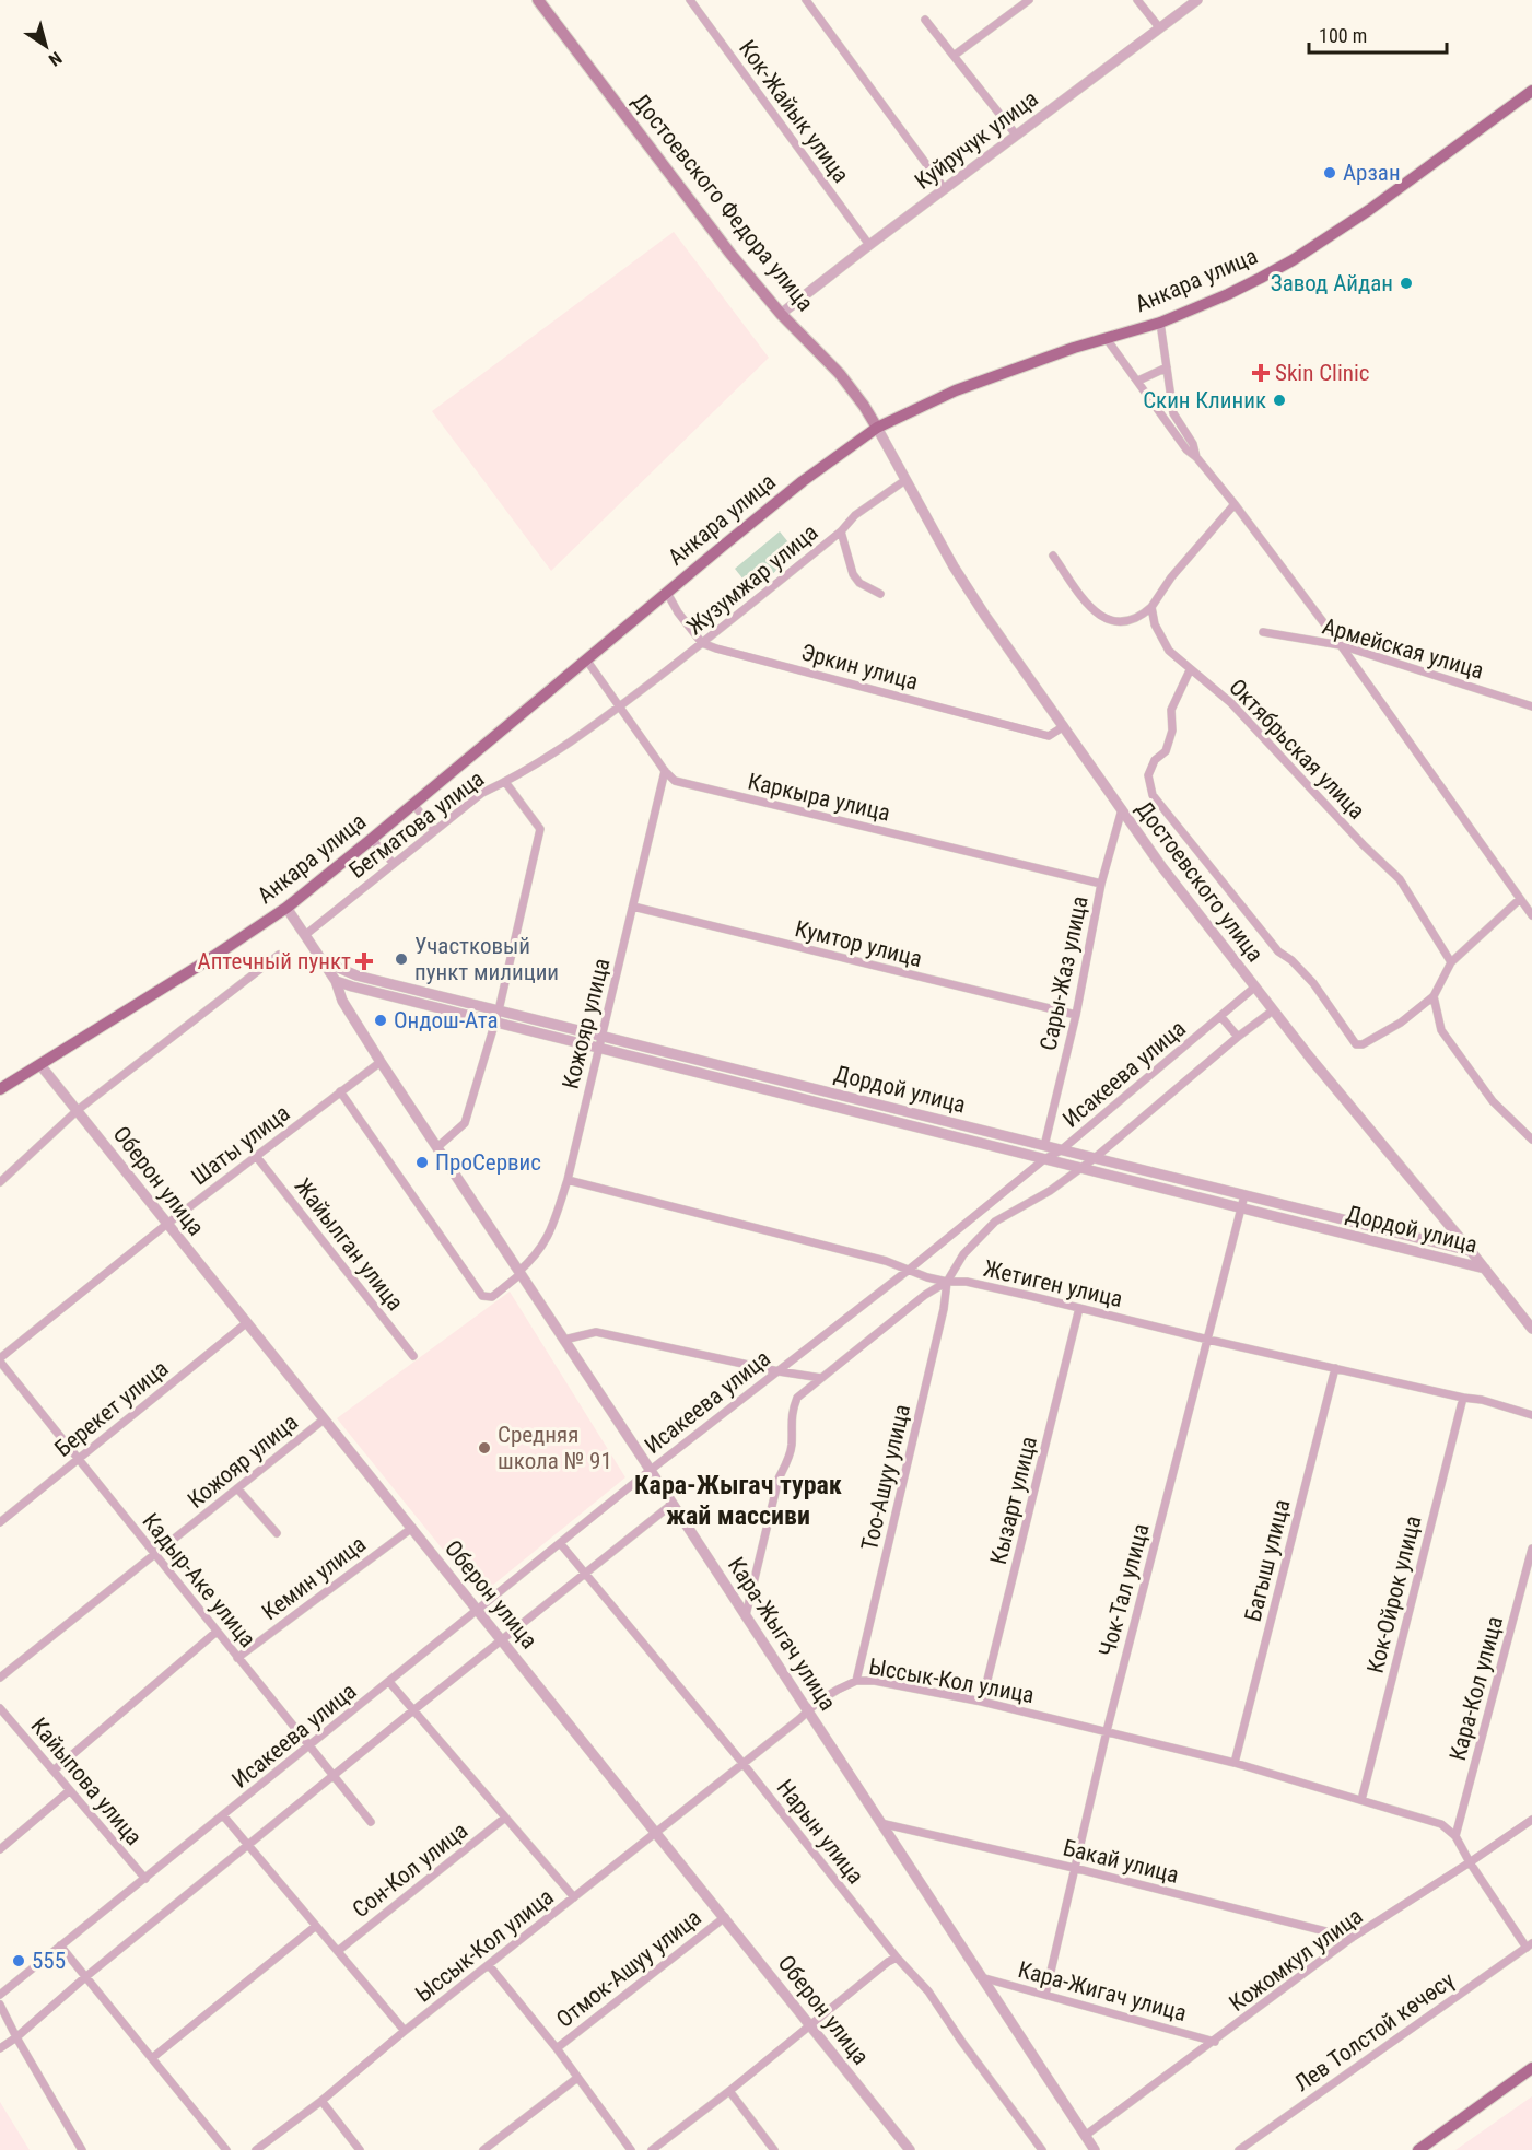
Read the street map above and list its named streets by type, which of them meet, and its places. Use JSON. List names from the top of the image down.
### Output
{
  "streets": {
    "main road": ["Достоевского Федора улица", "Анкара улица"],
    "street": [
      "Кок-Жайык улица",
      "Куйручук улица",
      "Жузумжар улица",
      "Армейская улица",
      "Эркин улица",
      "Октябрьская улица",
      "Каркыра улица",
      "Бегматова улица",
      "Достоевского улица",
      "Кумтор улица",
      "Сары-Жаз улица",
      "Кожояр улица",
      "Исакеева улица",
      "Дордой улица",
      "Шаты улица",
      "Оберон улица",
      "Жайылган улица",
      "Жетиген улица",
      "Берекет улица",
      "Тоо-Ашуу улица",
      "Кызарт улица",
      "Багыш улица",
      "Кемин улица",
      "Кадыр-Аке улица",
      "Чок-Тал улица",
      "Кок-Ойрок улица",
      "Кара-Жыгач улица",
      "Ыссык-Кол улица",
      "Кара-Кол улица",
      "Кайыпова улица",
      "Нарын улица",
      "Бакай улица",
      "Сон-Кол улица",
      "Кожомкул улица",
      "Отмок-Ашуу улица",
      "Кара-Жигач улица",
      "Лев Толстой көчөсү"
    ]
  },
  "crossings": [
    ["Кок-Жайык улица", "Куйручук улица"],
    ["Куйручук улица", "Достоевского Федора улица"],
    ["Достоевского Федора улица", "Анкара улица"],
    ["Достоевского Федора улица", "Достоевского улица"],
    ["Анкара улица", "Каркыра улица"],
    ["Анкара улица", "Достоевского улица"],
    ["Анкара улица", "Оберон улица"],
    ["Анкара улица", "Кара-Жыгач улица"],
    ["Жузумжар улица", "Эркин улица"],
    ["Жузумжар улица", "Каркыра улица"],
    ["Жузумжар улица", "Бегматова улица"],
    ["Жузумжар улица", "Достоевского улица"],
    ["Эркин улица", "Достоевского улица"],
    ["Каркыра улица", "Бегматова улица"],
    ["Каркыра улица", "Сары-Жаз улица"],
    ["Каркыра улица", "Кожояр улица"],
    ["Бегматова улица", "Кара-Жыгач улица"],
    ["Достоевского улица", "Сары-Жаз улица"],
    ["Достоевского улица", "Исакеева улица"],
    ["Достоевского улица", "Дордой улица"],
    ["Кумтор улица", "Сары-Жаз улица"],
    ["Кумтор улица", "Кожояр улица"],
    ["Сары-Жаз улица", "Дордой улица"],
    ["Кожояр улица", "Дордой улица"],
    ["Кожояр улица", "Шаты улица"],
    ["Кожояр улица", "Оберон улица"],
    ["Кожояр улица", "Жетиген улица"],
    ["Кожояр улица", "Кадыр-Аке улица"],
    ["Кожояр улица", "Кара-Жыгач улица"],
    ["Исакеева улица", "Дордой улица"],
    ["Исакеева улица", "Оберон улица"],
    ["Исакеева улица", "Жетиген улица"],
    ["Исакеева улица", "Тоо-Ашуу улица"],
    ["Исакеева улица", "Кадыр-Аке улица"],
    ["Исакеева улица", "Кара-Жыгач улица"],
    ["Исакеева улица", "Кайыпова улица"],
    ["Исакеева улица", "Нарын улица"],
    ["Дордой улица", "Чок-Тал улица"],
    ["Дордой улица", "Кара-Жыгач улица"],
    ["Шаты улица", "Оберон улица"],
    ["Шаты улица", "Жайылган улица"],
    ["Шаты улица", "Кадыр-Аке улица"],
    ["Шаты улица", "Кара-Жыгач улица"],
    ["Оберон улица", "Берекет улица"],
    ["Оберон улица", "Кемин улица"],
    ["Оберон улица", "Ыссык-Кол улица"],
    ["Оберон улица", "Отмок-Ашуу улица"],
    ["Жетиген улица", "Тоо-Ашуу улица"],
    ["Жетиген улица", "Кызарт улица"],
    ["Жетиген улица", "Багыш улица"],
    ["Жетиген улица", "Чок-Тал улица"],
    ["Жетиген улица", "Кок-Ойрок улица"],
    ["Берекет улица", "Кадыр-Аке улица"],
    ["Тоо-Ашуу улица", "Ыссык-Кол улица"],
    ["Кызарт улица", "Ыссык-Кол улица"],
    ["Багыш улица", "Ыссык-Кол улица"],
    ["Кемин улица", "Кадыр-Аке улица"],
    ["Чок-Тал улица", "Ыссык-Кол улица"],
    ["Чок-Тал улица", "Бакай улица"],
    ["Чок-Тал улица", "Кара-Жигач улица"],
    ["Кок-Ойрок улица", "Ыссык-Кол улица"],
    ["Кара-Жыгач улица", "Ыссык-Кол улица"],
    ["Кара-Жыгач улица", "Бакай улица"],
    ["Кара-Жыгач улица", "Кожомкул улица"],
    ["Кара-Жыгач улица", "Кара-Жигач улица"],
    ["Ыссык-Кол улица", "Кара-Кол улица"],
    ["Ыссык-Кол улица", "Нарын улица"],
    ["Бакай улица", "Кожомкул улица"],
    ["Кожомкул улица", "Кара-Жигач улица"]
  ],
  "districts": ["Кара-Жыгач турак жай массиви"],
  "places": {
    "other": [
      "Арзан",
      "Завод Айдан",
      "Скин Клиник",
      "Участковый пункт милиции",
      "Ондош-Ата",
      "ПроСервис",
      "Средняя школа № 91",
      "555"
    ],
    "health": ["Skin Clinic", "Аптечный пункт"]
  },
  "scale_bar": "100 m",
  "north": "bottom right"
}
